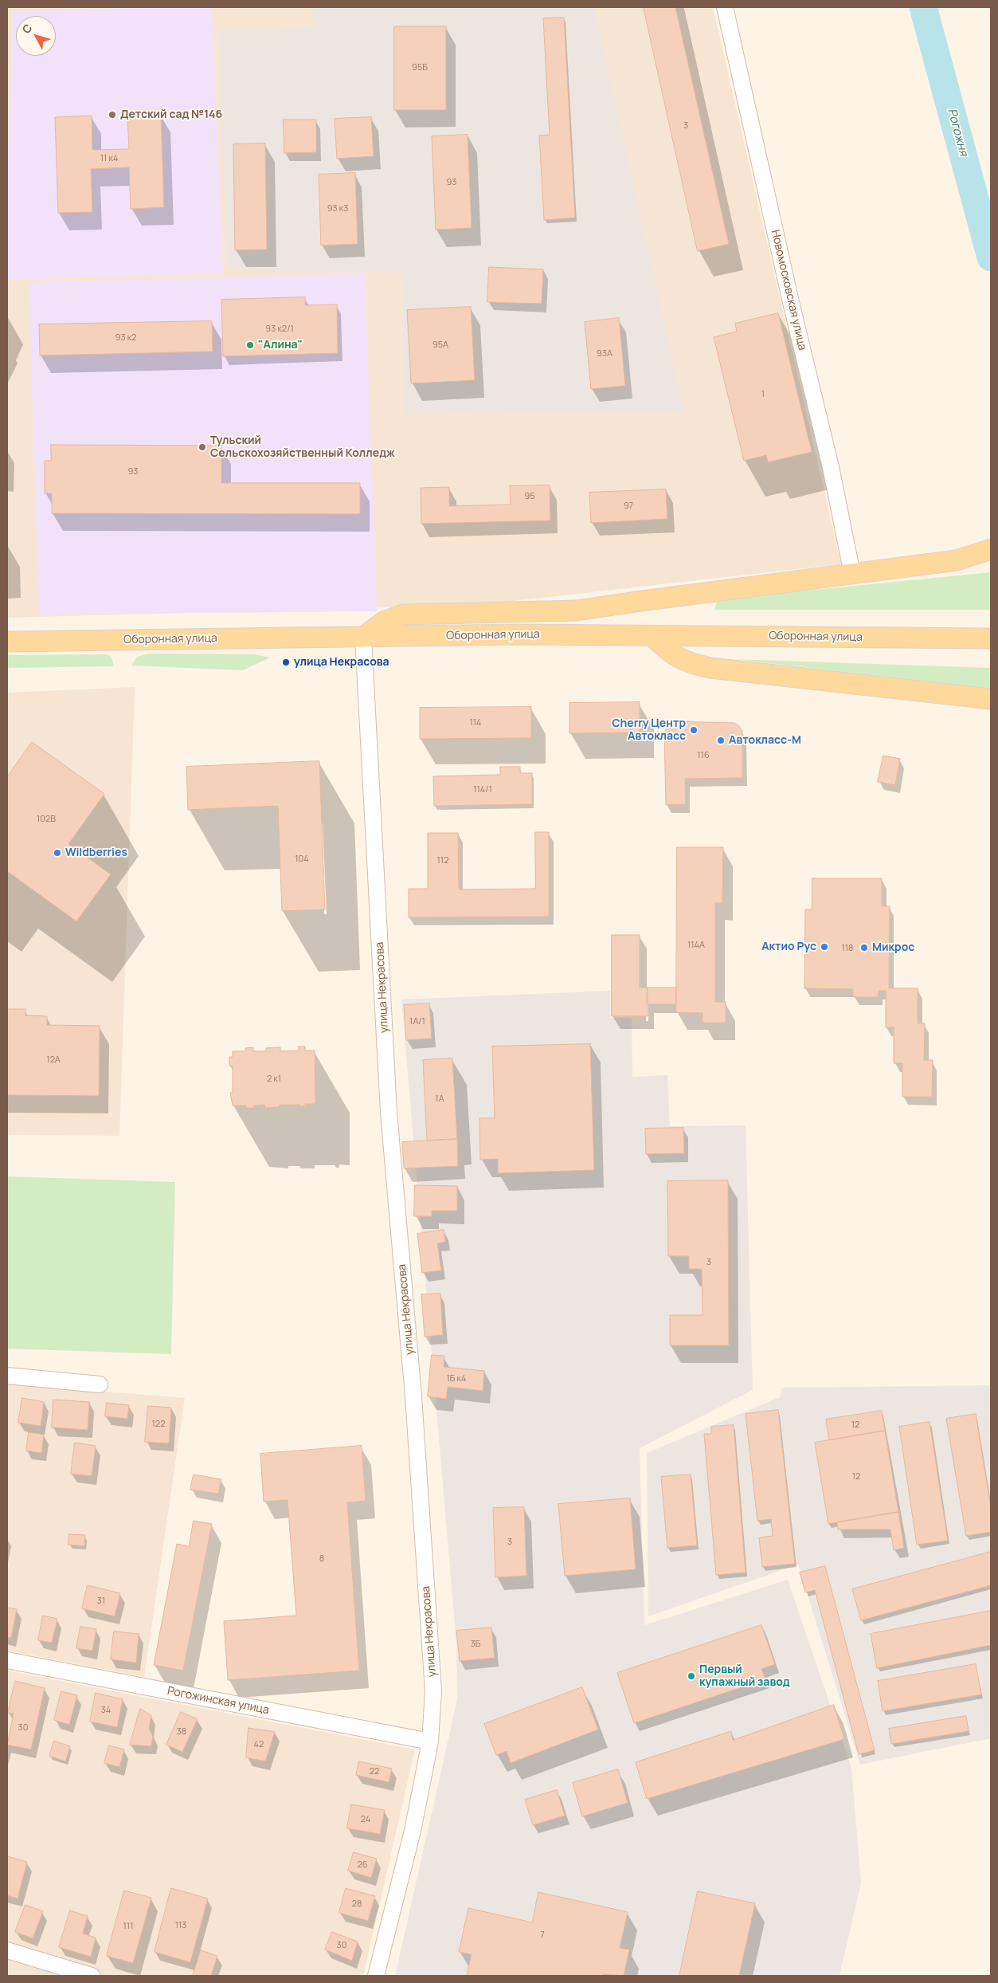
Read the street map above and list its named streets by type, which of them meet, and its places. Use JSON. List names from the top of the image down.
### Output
{
  "streets": {
    "main road": ["Оборонная улица"],
    "street": ["Новомосковская улица", "улица Некрасова", "Рогожинская улица"]
  },
  "crossings": [
    ["Оборонная улица", "улица Некрасова"],
    ["улица Некрасова", "Рогожинская улица"]
  ],
  "water": ["Рогожня"],
  "places": [
    "Детский сад №146",
    "\"Алина\"",
    "Тульский Сельскохозяйственный Колледж",
    "улица Некрасова",
    "Cherry Центр Автокласс",
    "Автокласс-М",
    "Wildberries",
    "Актио Рус",
    "Микрос",
    "Первый купажный завод"
  ],
  "house_numbers": [
    "95Б",
    "3",
    "11 к4",
    "93",
    "93 к3",
    "93 к2/1",
    "93 к2",
    "95А",
    "93А",
    "1",
    "93",
    "95",
    "97",
    "114",
    "116",
    "114/1",
    "102В",
    "104",
    "112",
    "114А",
    "118",
    "1А/1",
    "12А",
    "2 к1",
    "1А",
    "3",
    "1Б к4",
    "122",
    "12",
    "12",
    "3",
    "8",
    "31",
    "3Б",
    "34",
    "30",
    "38",
    "42",
    "22",
    "24",
    "26",
    "28",
    "113",
    "111",
    "7",
    "30"
  ],
  "north": "top left"
}
